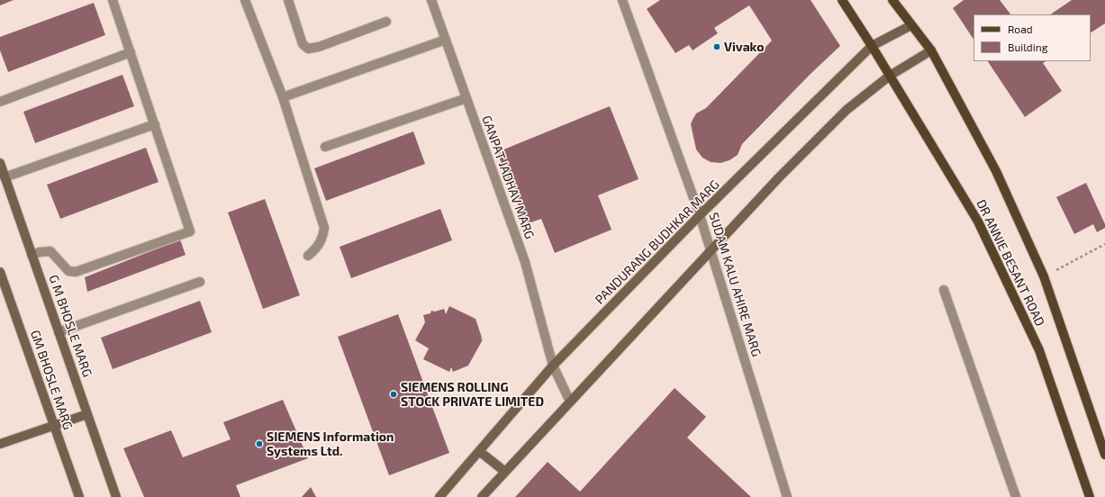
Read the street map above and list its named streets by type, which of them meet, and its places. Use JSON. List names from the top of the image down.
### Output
{
  "streets": {
    "main road": [
      "PANDURANG BUDHKAR MARG",
      "DR ANNIE BESANT ROAD",
      "G M BHOSLE MARG",
      "GM BHOSLE MARG"
    ],
    "street": ["GANPAT JADHAV MARG", "SUDAM KALU AHIRE MARG"]
  },
  "crossings": [
    ["GANPAT JADHAV MARG", "PANDURANG BUDHKAR MARG"],
    ["PANDURANG BUDHKAR MARG", "DR ANNIE BESANT ROAD"],
    ["PANDURANG BUDHKAR MARG", "SUDAM KALU AHIRE MARG"]
  ],
  "places": ["Vivako", "SIEMENS ROLLING STOCK PRIVATE LIMITED", "SIEMENS Information Systems Ltd."],
  "legend": ["Road", "Building"]
}
